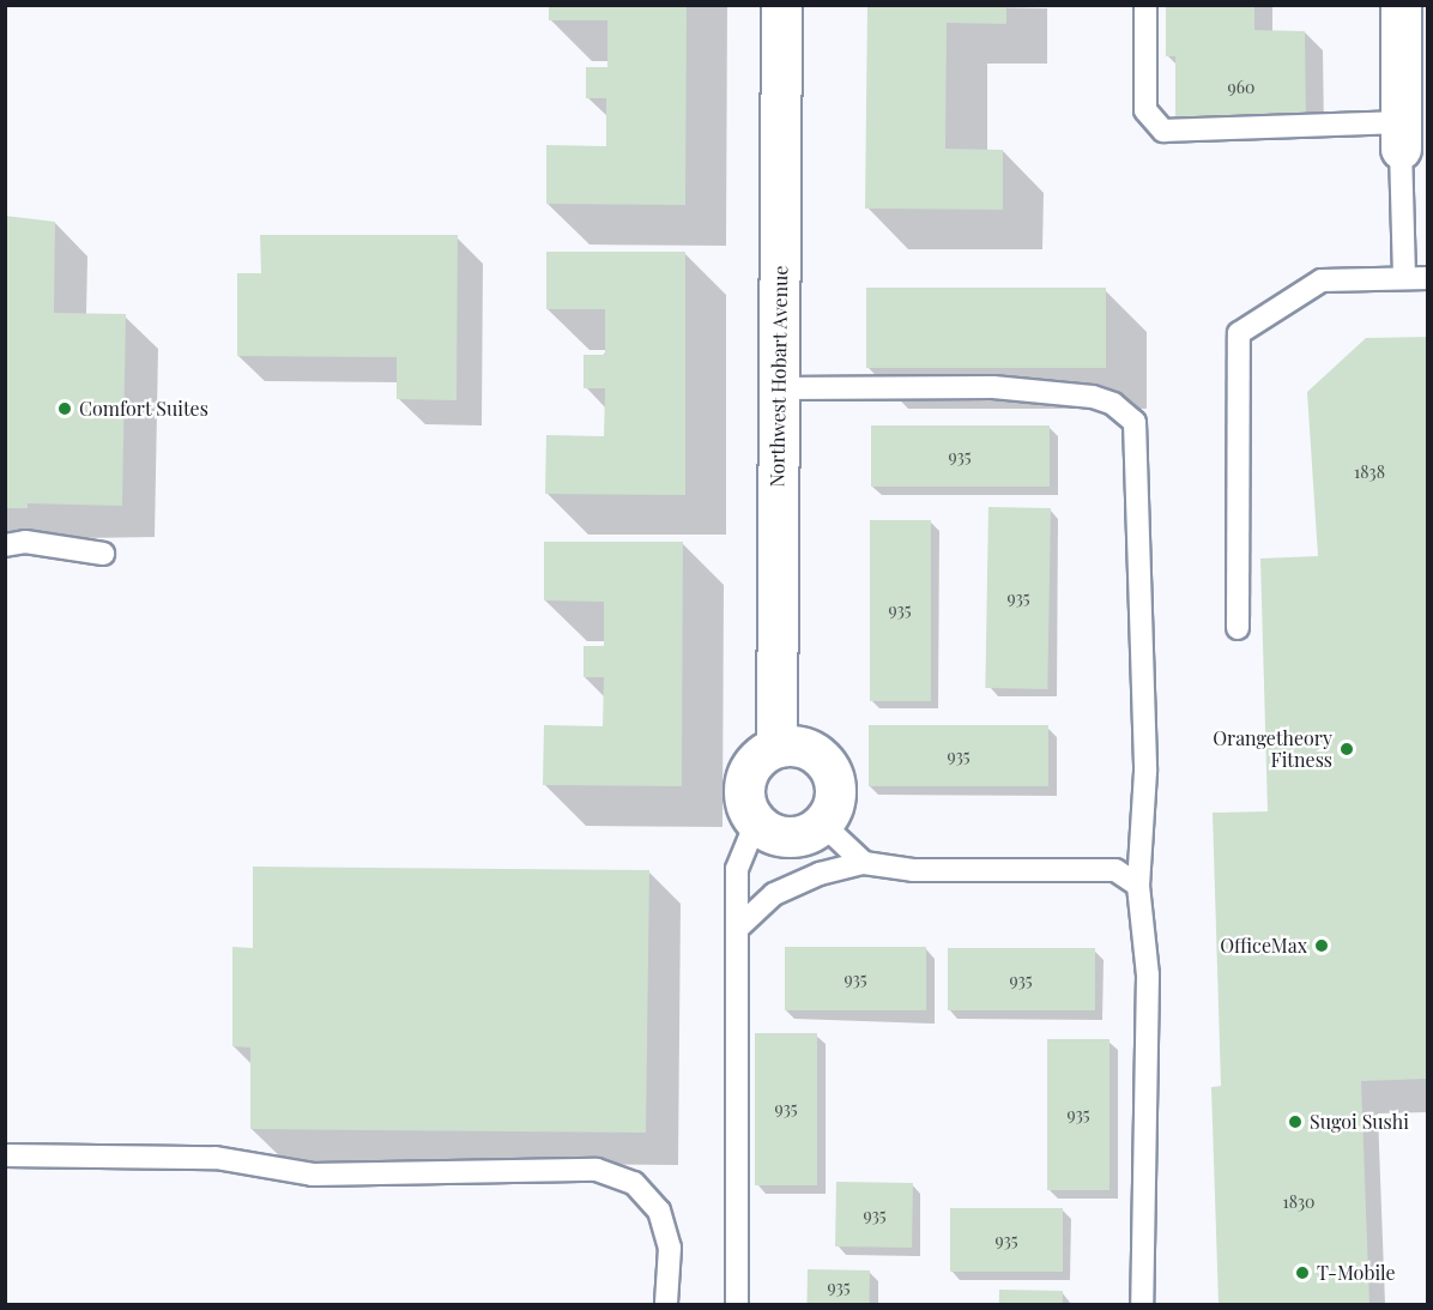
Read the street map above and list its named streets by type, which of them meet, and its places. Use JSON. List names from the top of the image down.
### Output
{
  "streets": {
    "street": ["Northwest Hobart Avenue"]
  },
  "places": [
    "Comfort Suites",
    "Orangetheory Fitness",
    "OfficeMax",
    "Sugoi Sushi",
    "T-Mobile"
  ],
  "house_numbers": [
    "960",
    "935",
    "1838",
    "935",
    "935",
    "935",
    "935",
    "935",
    "935",
    "935",
    "1830",
    "935",
    "935",
    "935"
  ]
}
